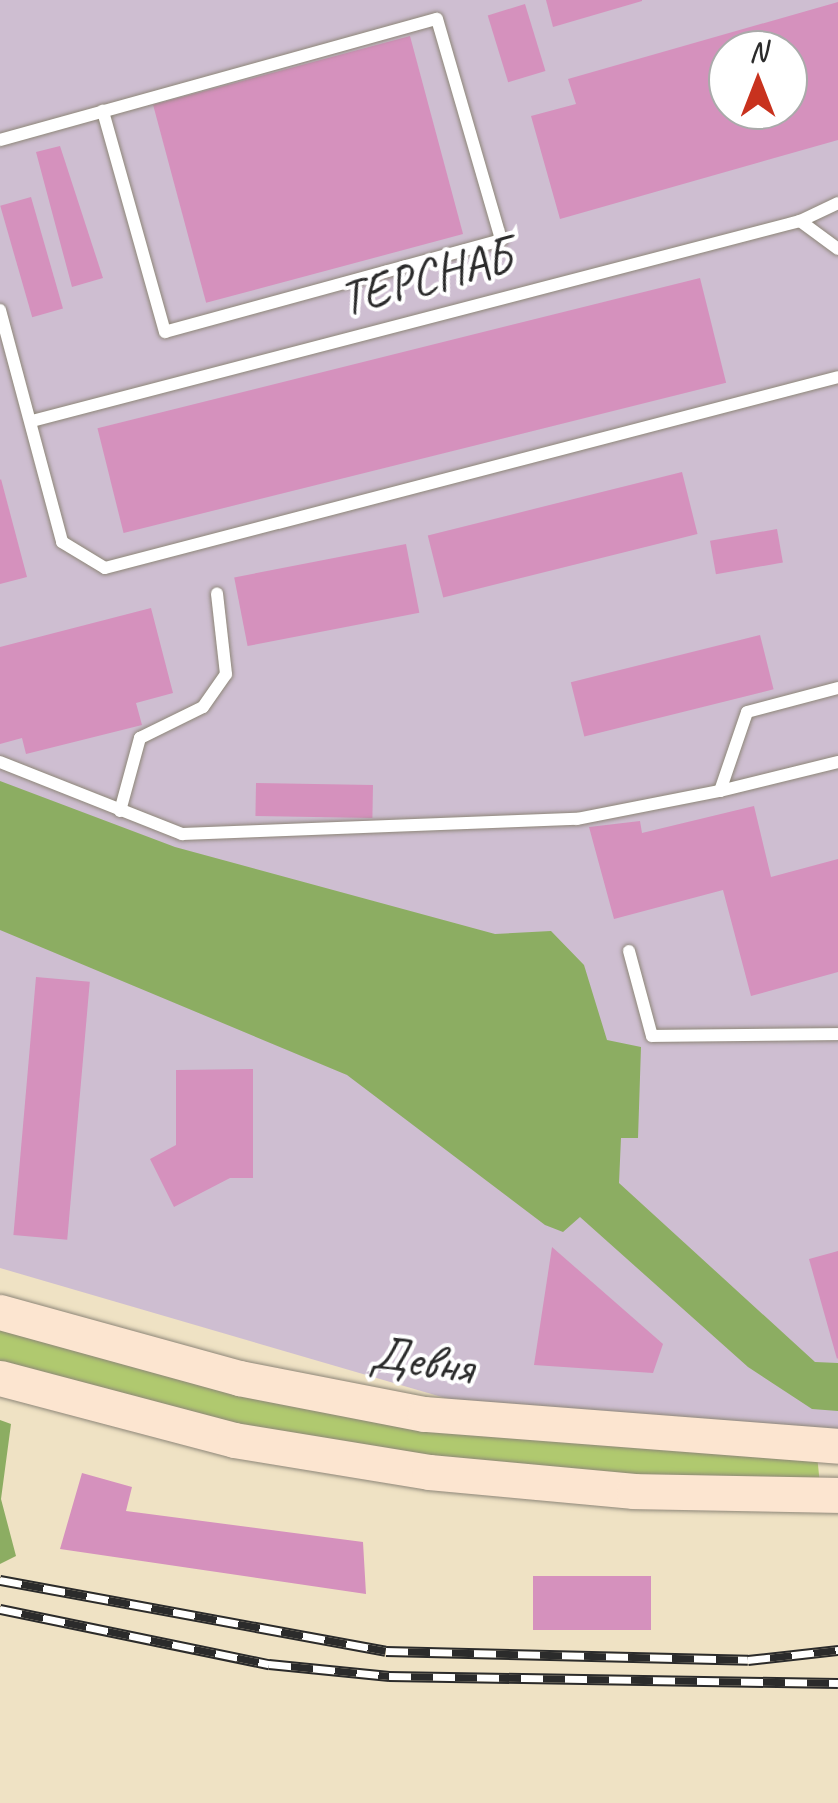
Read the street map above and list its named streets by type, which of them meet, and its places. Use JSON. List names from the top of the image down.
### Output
{
  "streets": {
    "main road": ["Девня"],
    "lane": ["ТЕРСНАБ"]
  },
  "north": "top"
}
